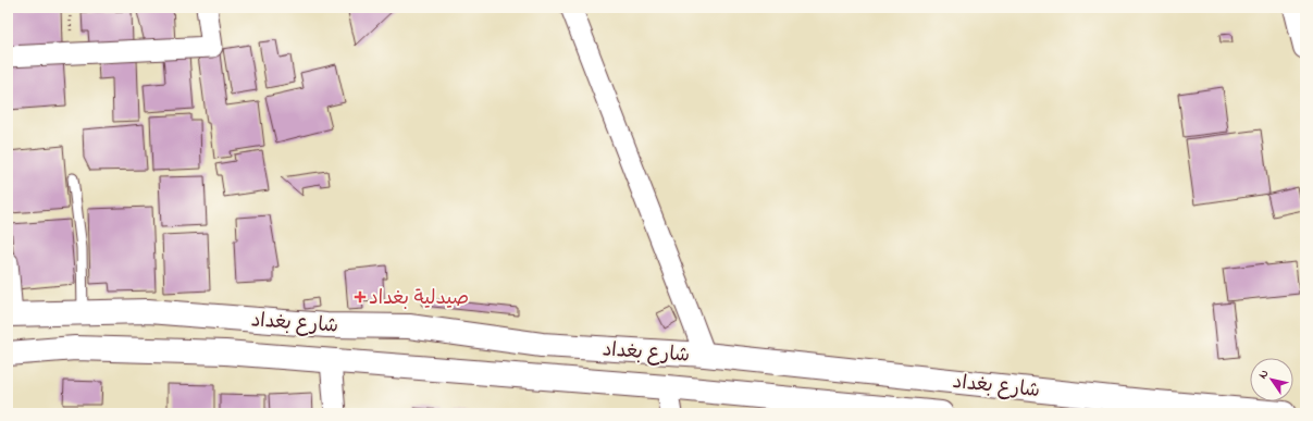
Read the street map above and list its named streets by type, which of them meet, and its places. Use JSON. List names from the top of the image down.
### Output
{
  "streets": {
    "main road": ["شارع بغداد"]
  },
  "places": {
    "health": ["صيدلية بغداد"]
  },
  "north": "top left"
}
